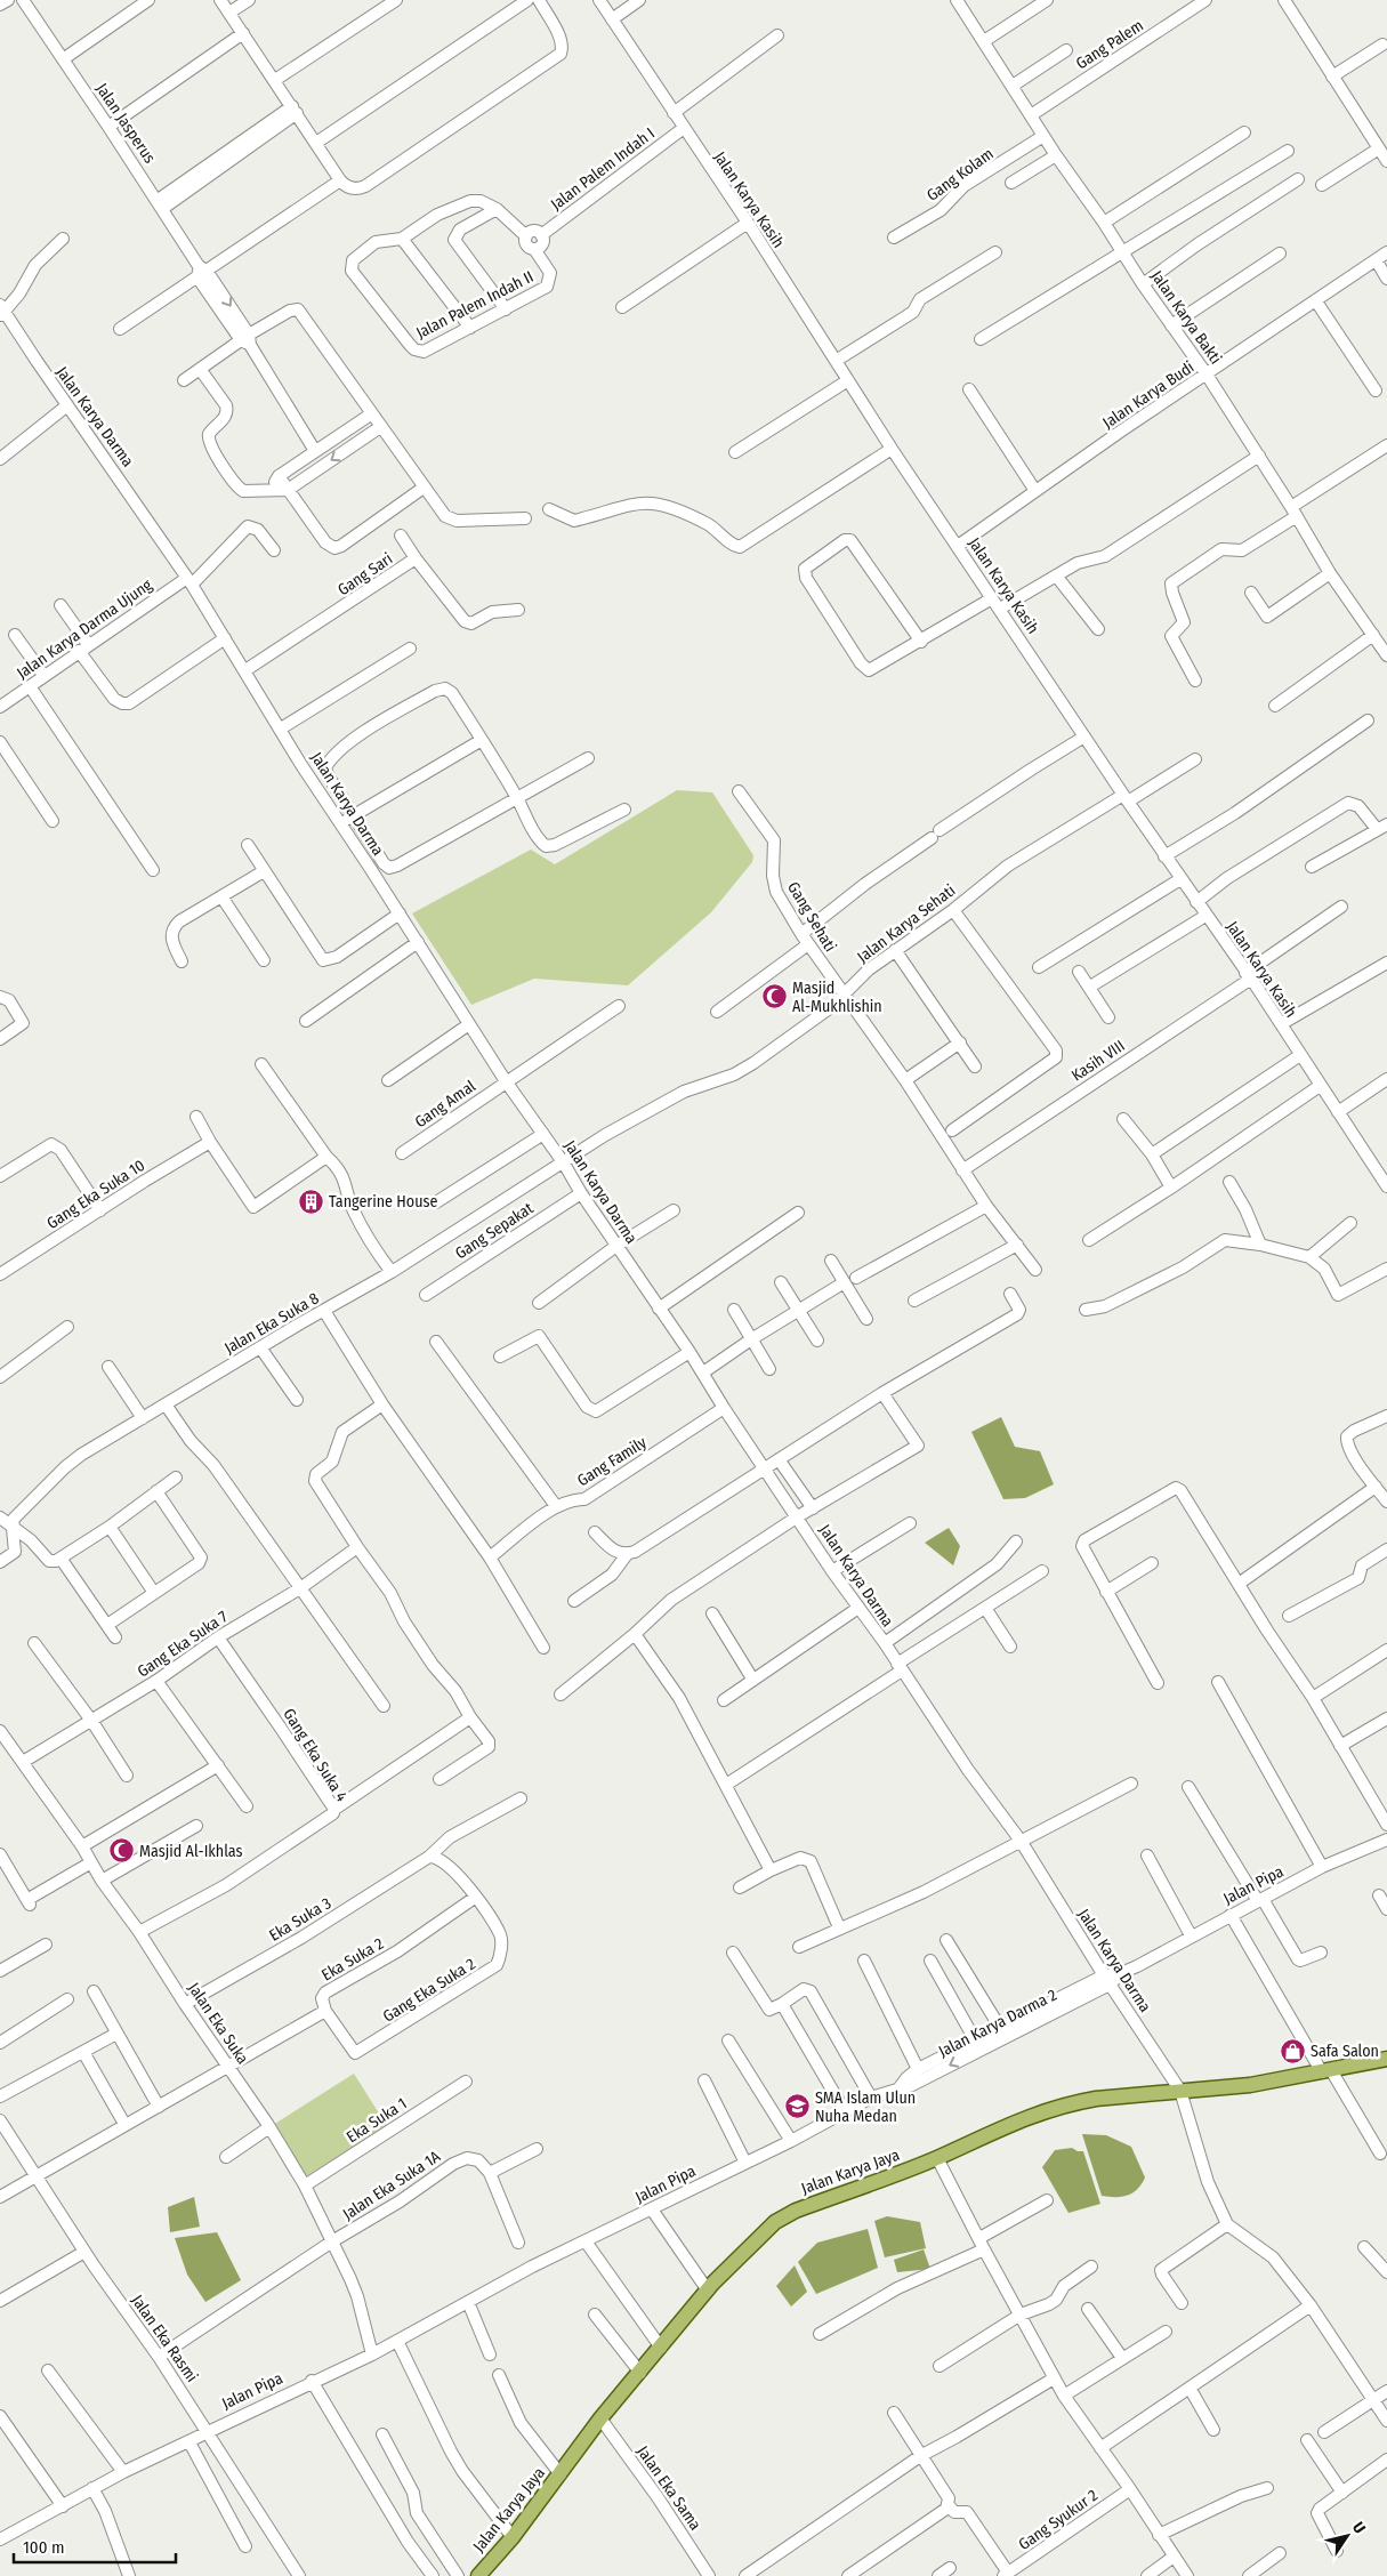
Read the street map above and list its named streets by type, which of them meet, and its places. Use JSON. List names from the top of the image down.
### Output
{
  "streets": {
    "main road": ["Jalan Karya Jaya"],
    "street": [
      "Gang Palem",
      "Jalan Jasperus",
      "Jalan Palem Indah I",
      "Gang Kolam",
      "Jalan Karya Kasih",
      "Jalan Palem Indah II",
      "Jalan Karya Bakti",
      "Jalan Karya Budi",
      "Jalan Karya Darma",
      "Gang Sari",
      "Jalan Karya Darma Ujung",
      "Gang Sehati",
      "Jalan Karya Sehati",
      "Kasih VIII",
      "Gang Amal",
      "Gang Eka Suka 10",
      "Gang Sepakat",
      "Jalan Eka Suka 8",
      "Gang Family",
      "Gang Eka Suka 7",
      "Gang Eka Suka 4",
      "Jalan Pipa",
      "Eka Suka 3",
      "Eka Suka 2",
      "Gang Eka Suka 2",
      "Jalan Eka Suka",
      "Jalan Karya Darma 2",
      "Eka Suka 1",
      "Jalan Eka Suka 1A",
      "Jalan Eka Rasmi",
      "Jalan Eka Sama",
      "Gang Syukur 2"
    ]
  },
  "crossings": [
    ["Gang Palem", "Jalan Karya Bakti"],
    ["Jalan Palem Indah I", "Jalan Karya Kasih"],
    ["Jalan Palem Indah I", "Jalan Palem Indah II"],
    ["Gang Kolam", "Jalan Karya Bakti"],
    ["Jalan Karya Kasih", "Jalan Karya Budi"],
    ["Jalan Karya Kasih", "Jalan Karya Sehati"],
    ["Jalan Karya Kasih", "Kasih VIII"],
    ["Jalan Karya Bakti", "Jalan Karya Budi"],
    ["Jalan Karya Darma", "Gang Sari"],
    ["Jalan Karya Darma", "Jalan Karya Darma Ujung"],
    ["Jalan Karya Darma", "Jalan Karya Sehati"],
    ["Jalan Karya Darma", "Gang Amal"],
    ["Jalan Karya Darma", "Gang Sepakat"],
    ["Jalan Karya Darma", "Jalan Eka Suka 8"],
    ["Jalan Karya Darma", "Gang Family"],
    ["Jalan Karya Darma", "Jalan Pipa"],
    ["Jalan Karya Darma", "Jalan Karya Darma 2"],
    ["Jalan Karya Darma", "Jalan Karya Jaya"],
    ["Gang Sehati", "Jalan Karya Sehati"],
    ["Gang Sehati", "Kasih VIII"],
    ["Jalan Karya Sehati", "Jalan Eka Suka 8"],
    ["Gang Eka Suka 7", "Gang Eka Suka 4"],
    ["Gang Eka Suka 7", "Jalan Eka Suka"],
    ["Gang Eka Suka 4", "Jalan Eka Suka"],
    ["Jalan Pipa", "Jalan Eka Suka"],
    ["Jalan Pipa", "Jalan Karya Darma 2"],
    ["Jalan Pipa", "Jalan Eka Rasmi"],
    ["Eka Suka 3", "Jalan Eka Suka"],
    ["Eka Suka 2", "Gang Eka Suka 2"],
    ["Jalan Eka Suka", "Eka Suka 1"],
    ["Jalan Eka Suka", "Jalan Eka Suka 1A"],
    ["Jalan Karya Jaya", "Jalan Eka Sama"],
    ["Jalan Eka Suka 1A", "Jalan Eka Rasmi"]
  ],
  "one_way": ["Jalan Karya Darma 2"],
  "places": {
    "mosque": ["Masjid Al-Mukhlishin", "Masjid Al-Ikhlas"],
    "building": ["Tangerine House"],
    "shop": ["Safa Salon"],
    "school or university": ["SMA Islam Ulun Nuha Medan"]
  },
  "scale_bar": "100 m",
  "north": "top right"
}
